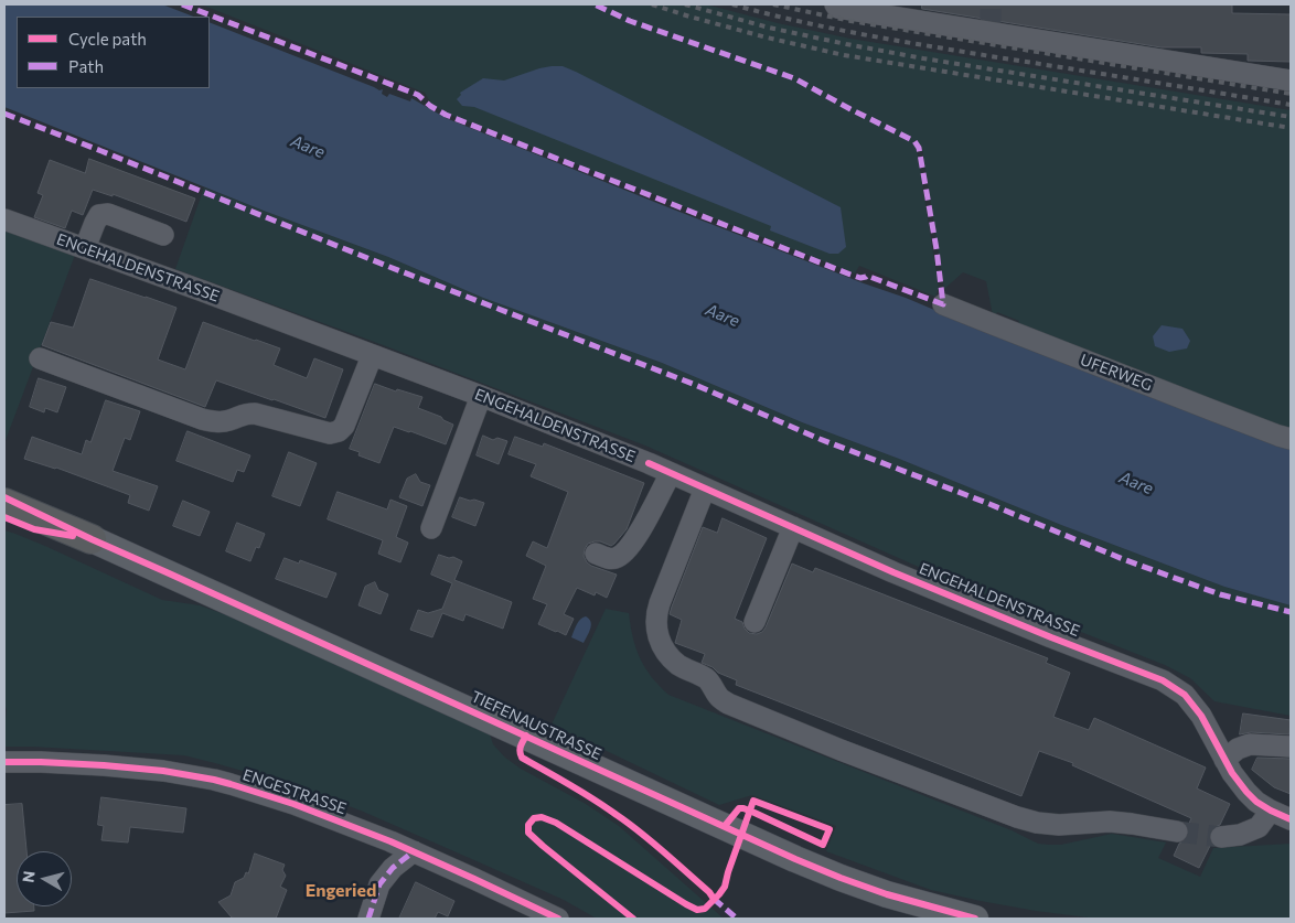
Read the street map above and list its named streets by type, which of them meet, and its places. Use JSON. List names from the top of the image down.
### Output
{
  "streets": {
    "main road": ["TIEFENAUSTRASSE"],
    "street": ["ENGEHALDENSTRASSE", "UFERWEG", "ENGESTRASSE"]
  },
  "districts": ["Engeried"],
  "water": ["Aare"],
  "legend": ["Cycle path", "Path"],
  "north": "left"
}
